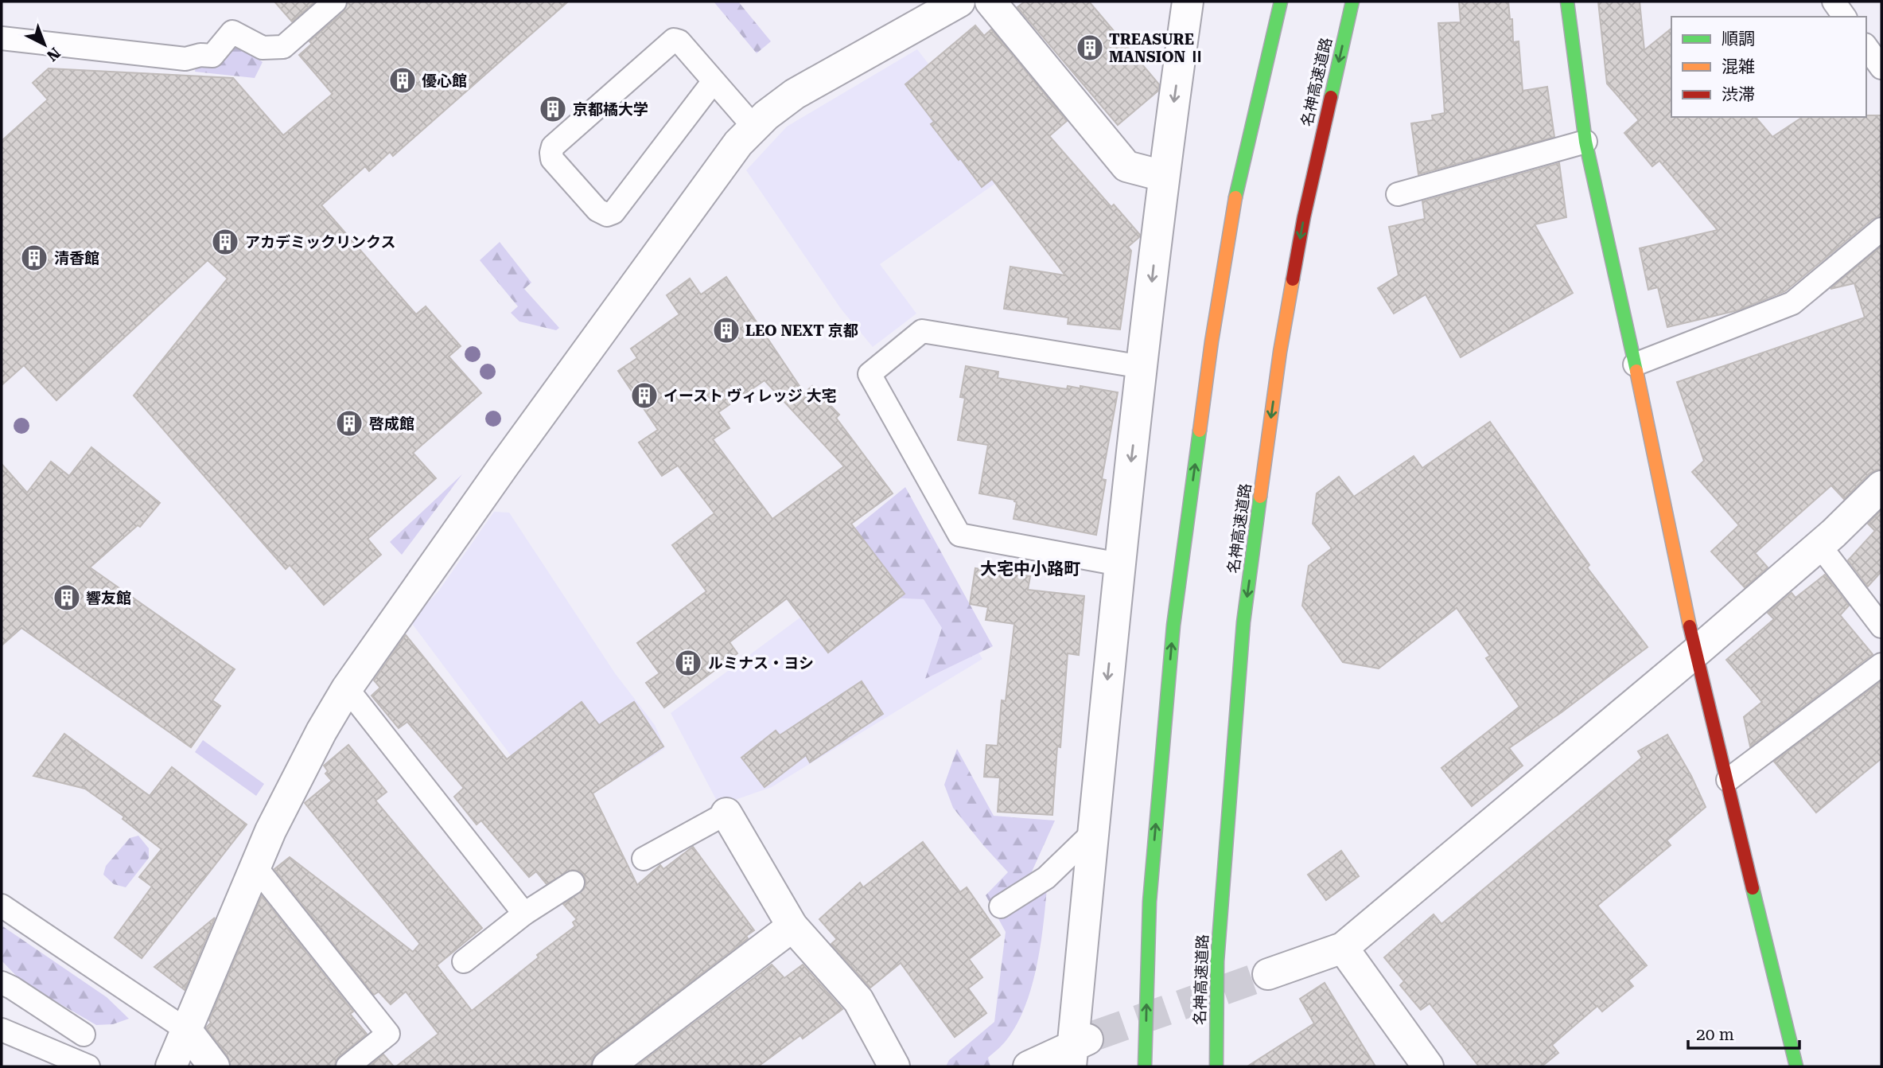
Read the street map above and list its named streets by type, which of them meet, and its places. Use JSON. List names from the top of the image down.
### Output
{
  "streets": {
    "main road": ["名神高速道路"]
  },
  "districts": ["大宅中小路町"],
  "places": {
    "building": [
      "TREASURE MANSION Ⅱ",
      "優心館",
      "京都橘大学",
      "アカデミックリンクス",
      "清香館",
      "LEO NEXT 京都",
      "イースト ヴィレッジ 大宅",
      "啓成館",
      "響友館",
      "ルミナス・ヨシ"
    ]
  },
  "legend": ["順調", "混雑", "渋滞"],
  "scale_bar": "20 m",
  "north": "bottom right"
}
